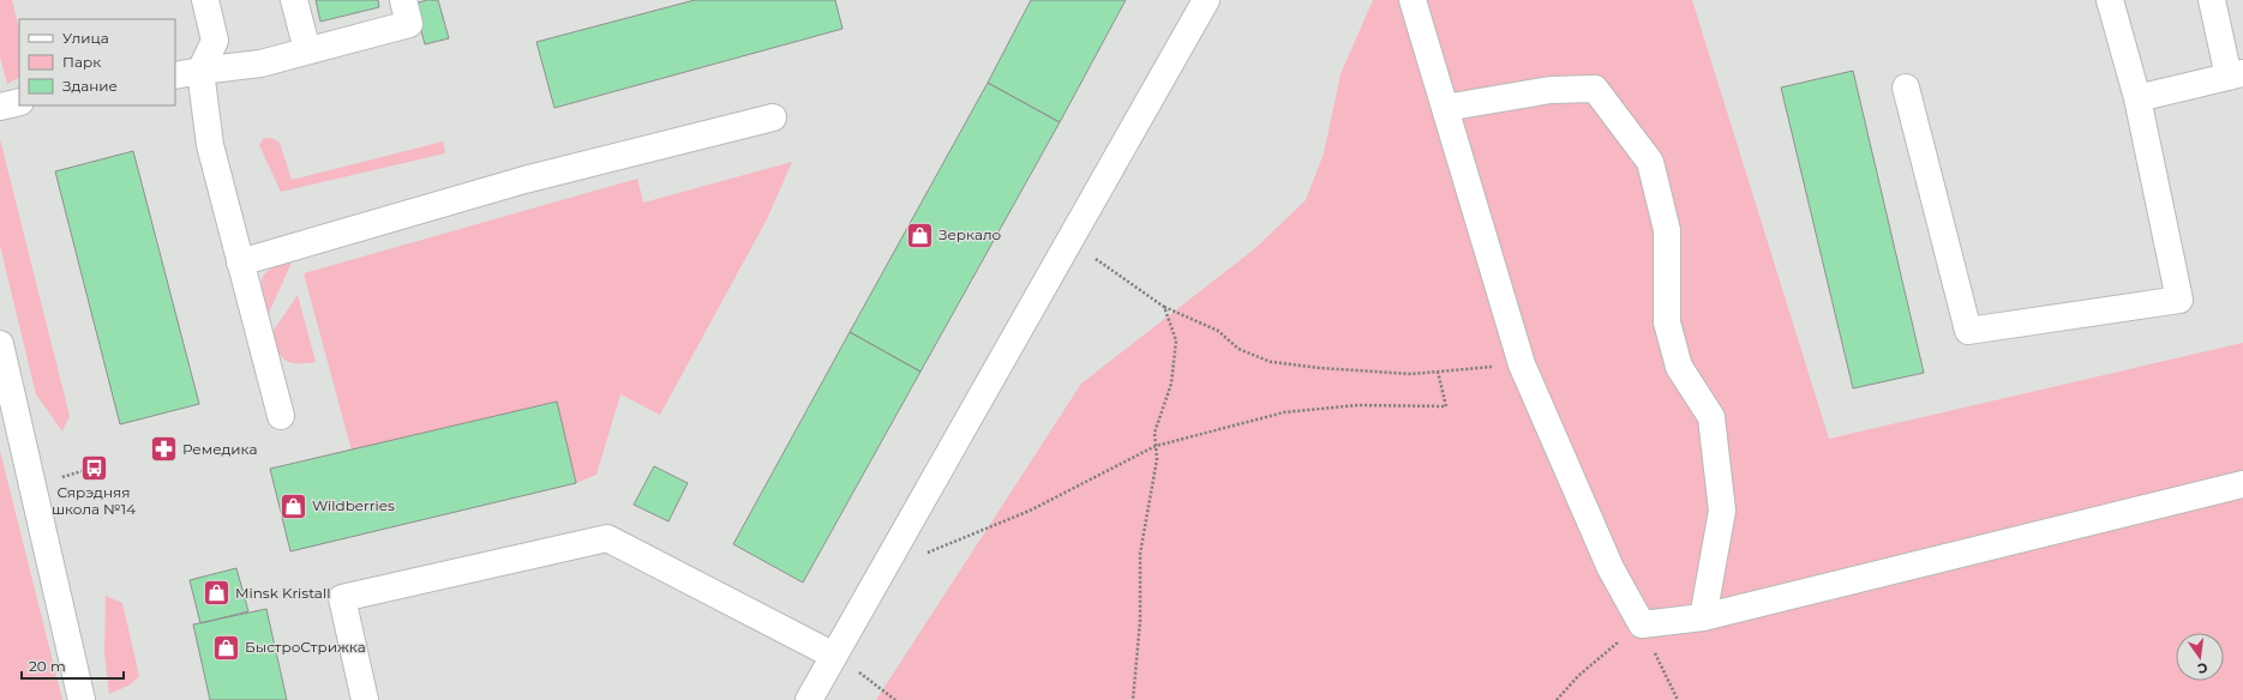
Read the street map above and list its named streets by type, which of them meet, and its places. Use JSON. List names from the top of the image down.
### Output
{
  "places": {
    "shop": [
      "Зеркало",
      "Wildberries",
      "Minsk Kristall",
      "БыстроСтрижка"
    ],
    "pharmacy": ["Ремедика"],
    "bus stop": ["Сярэдняя школа №14"]
  },
  "legend": ["Улица", "Парк", "Здание"],
  "scale_bar": "20 m",
  "north": "bottom"
}
